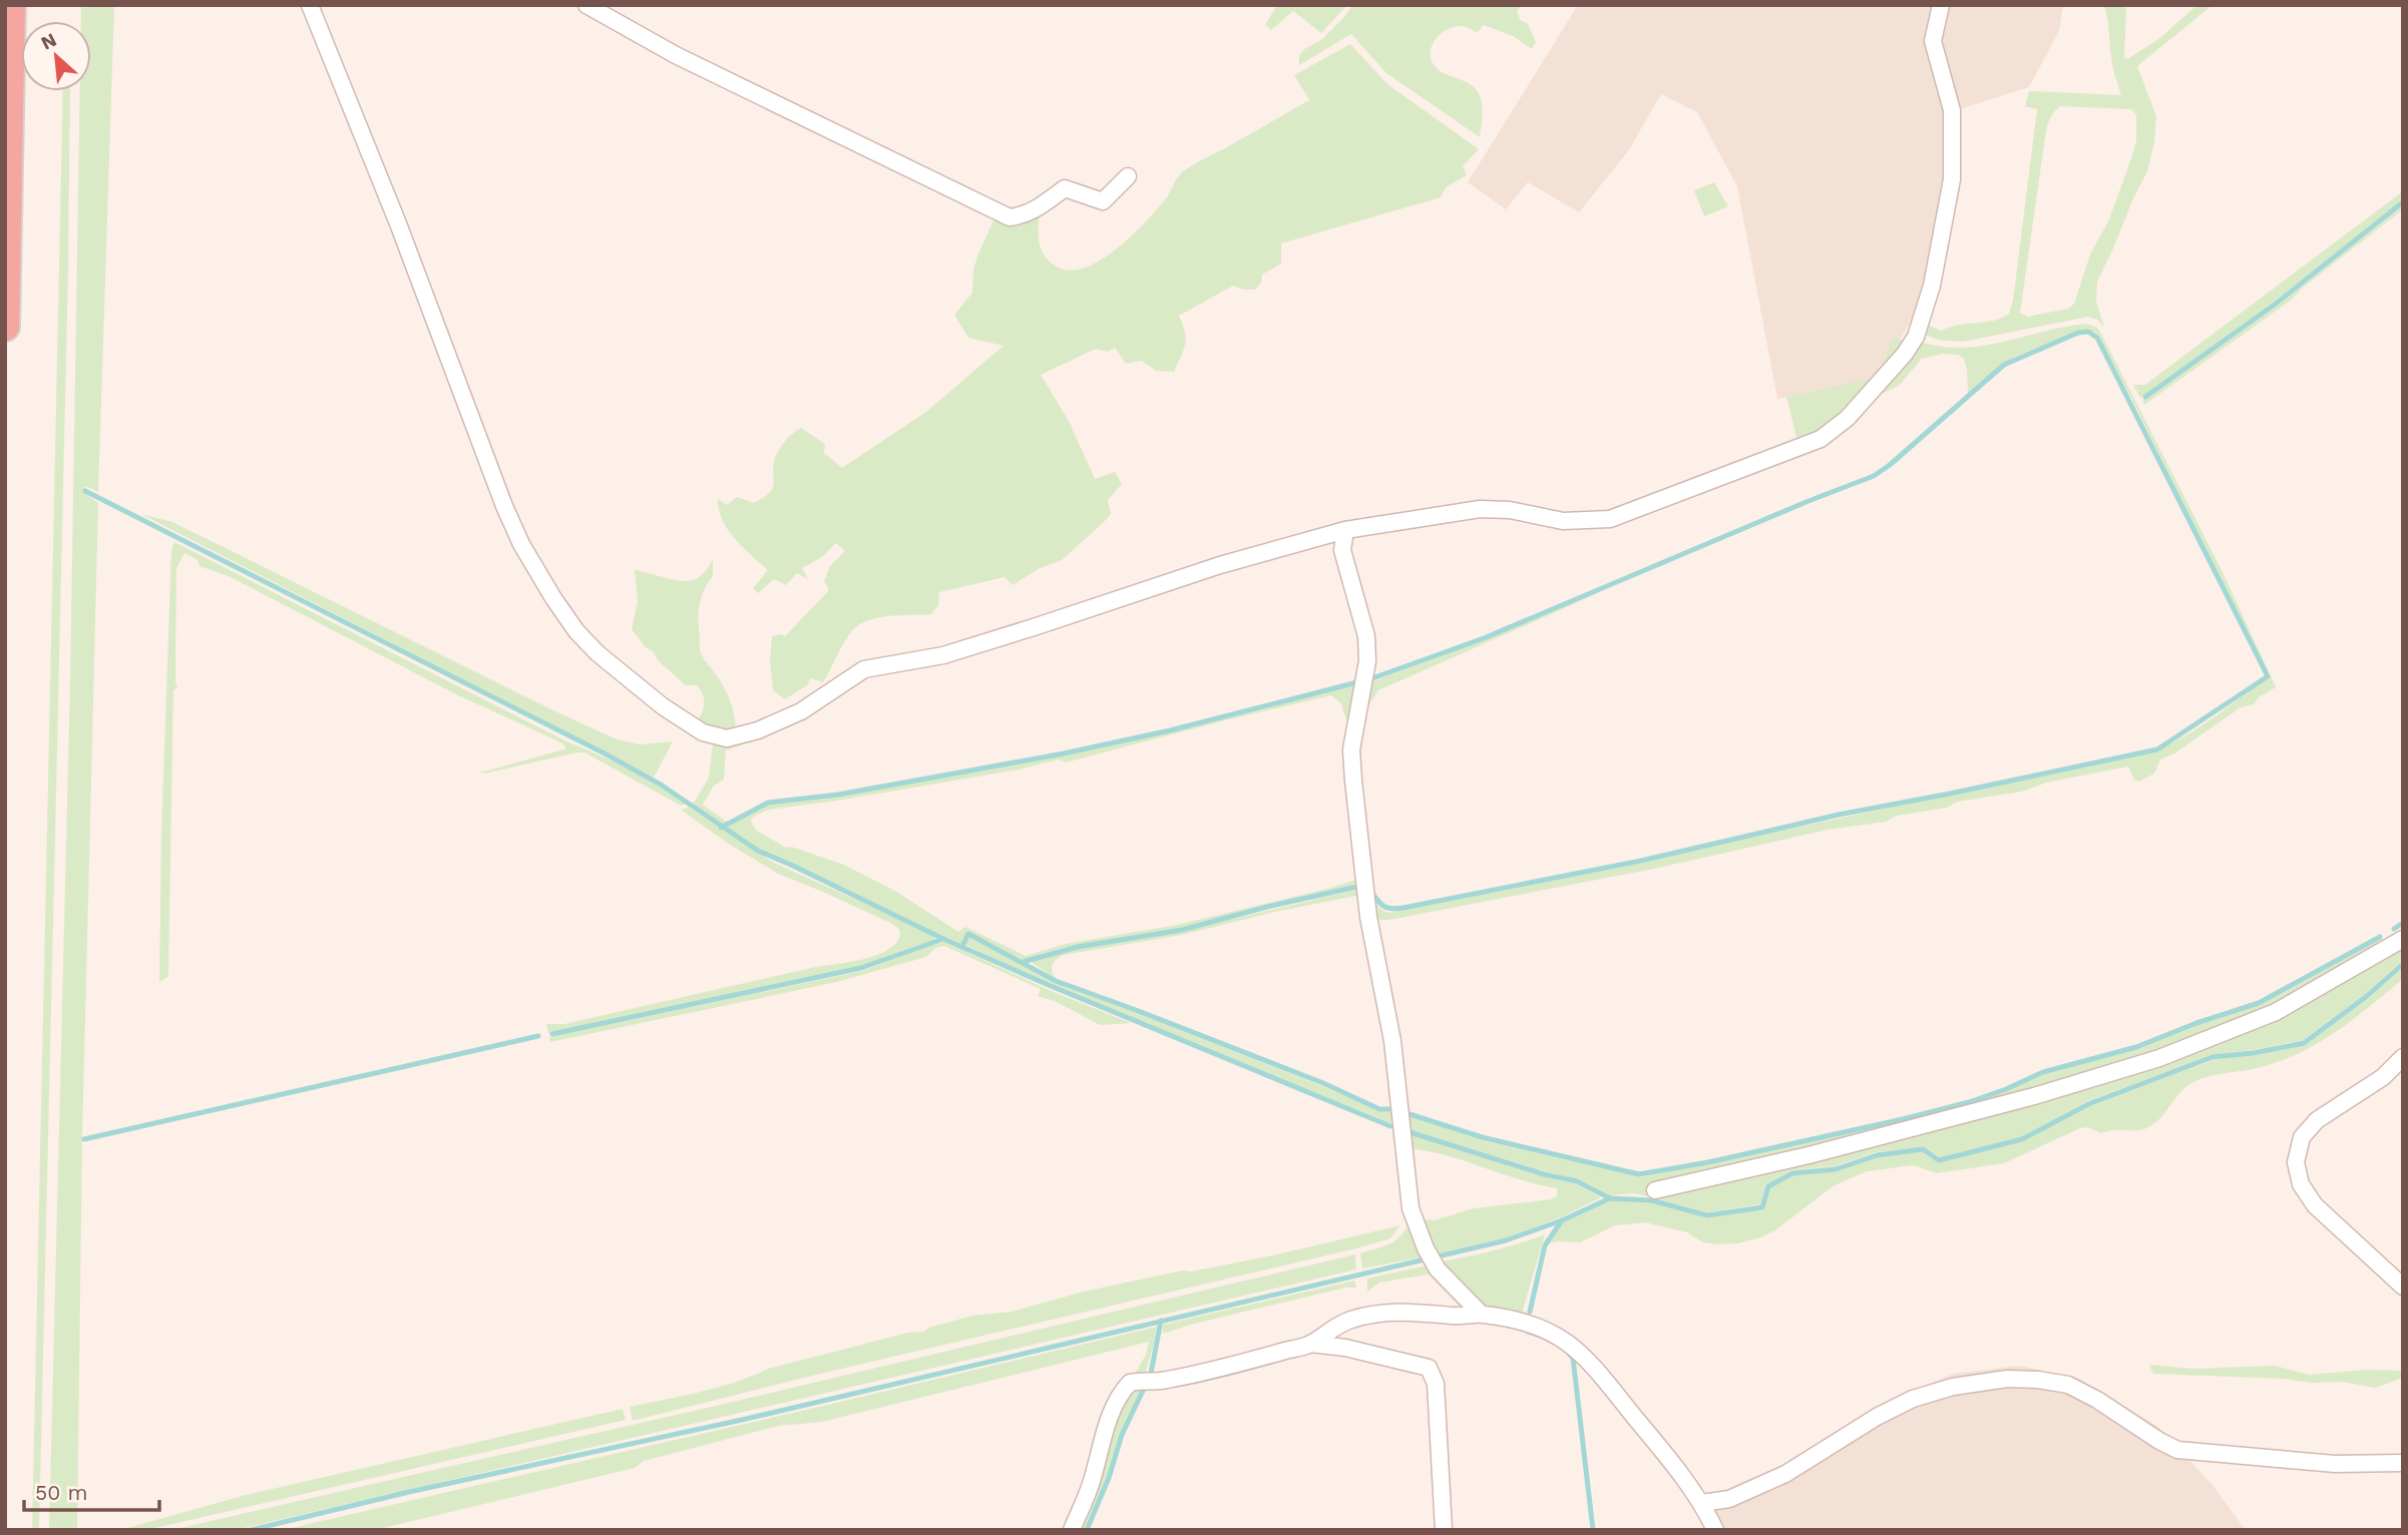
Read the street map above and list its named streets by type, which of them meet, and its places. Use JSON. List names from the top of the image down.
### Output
{
  "scale_bar": "50 m",
  "north": "top left"
}
